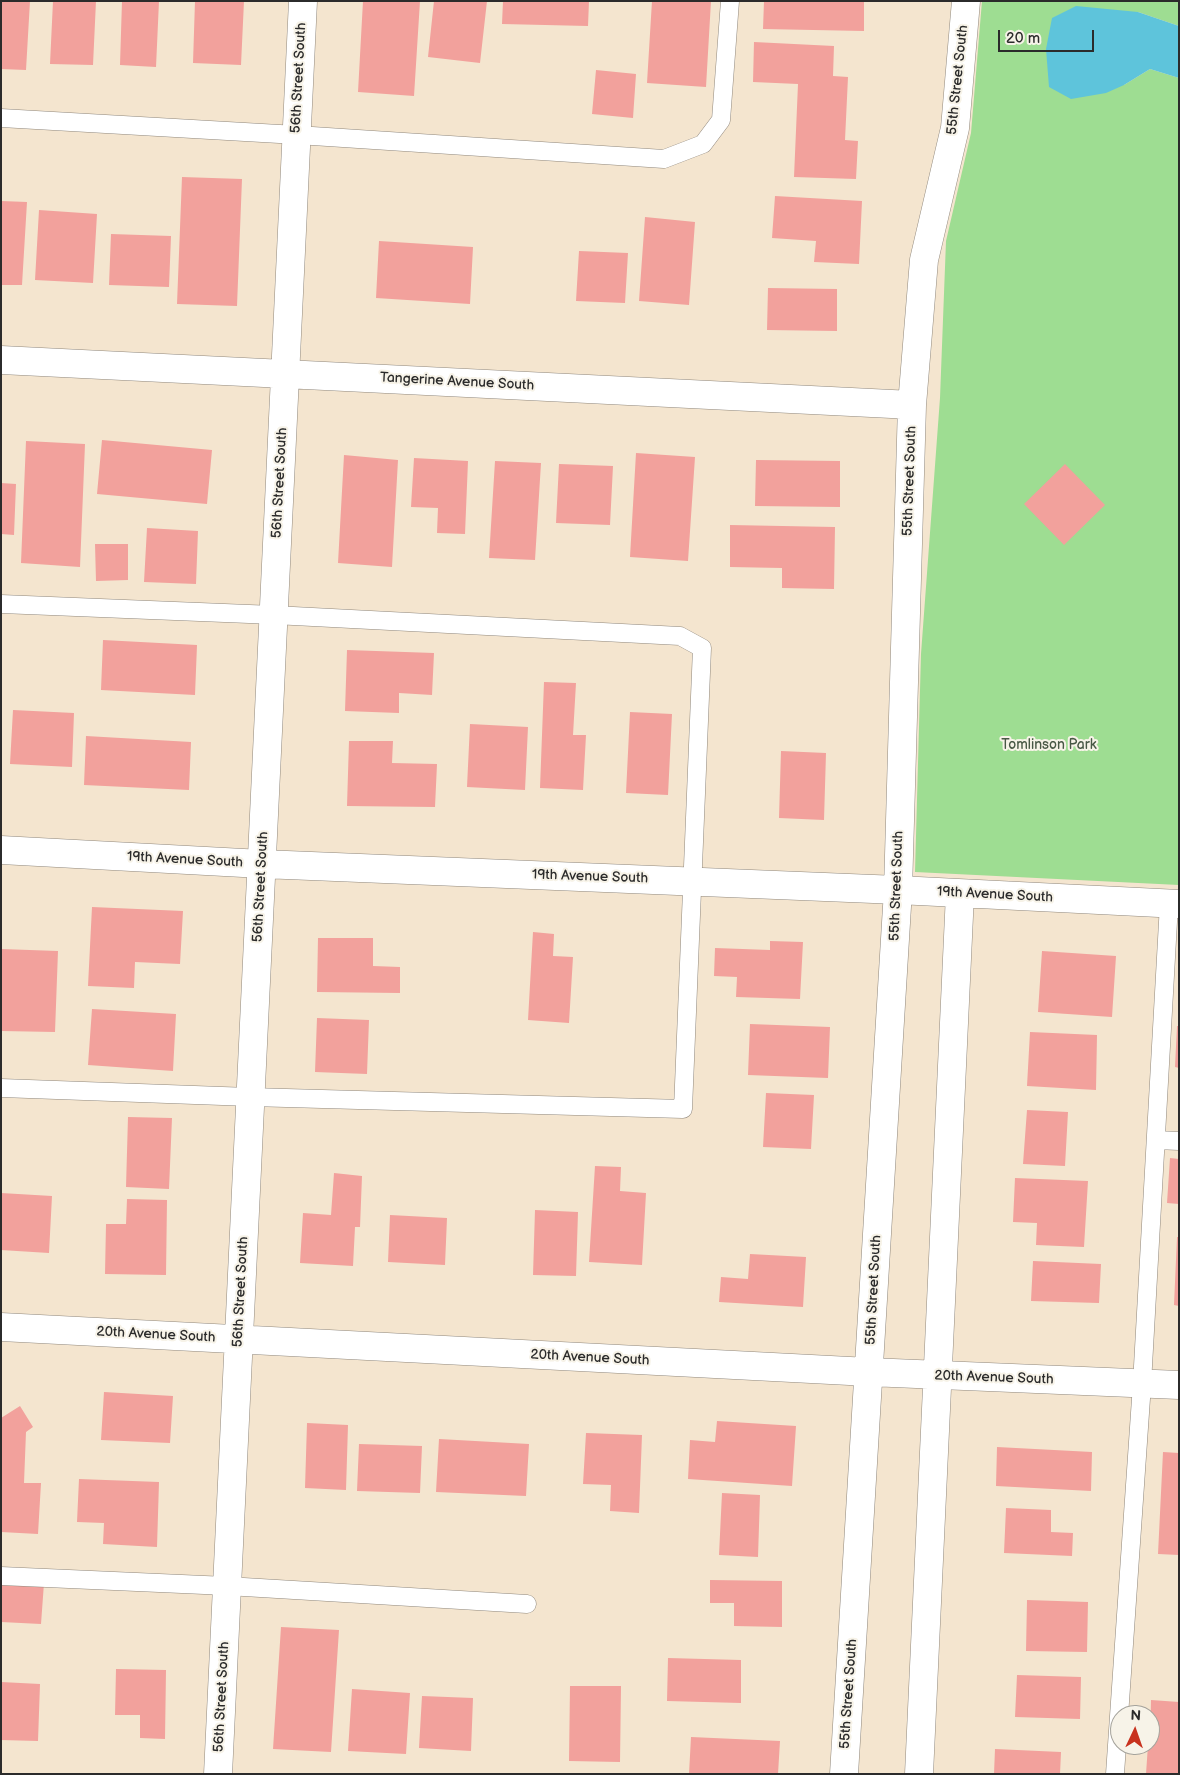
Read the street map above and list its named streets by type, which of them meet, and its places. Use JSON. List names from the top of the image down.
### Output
{
  "streets": {
    "street": [
      "56th Street South",
      "55th Street South",
      "Tangerine Avenue South",
      "19th Avenue South",
      "20th Avenue South"
    ]
  },
  "crossings": [
    ["56th Street South", "Tangerine Avenue South"],
    ["56th Street South", "19th Avenue South"],
    ["56th Street South", "20th Avenue South"],
    ["55th Street South", "Tangerine Avenue South"],
    ["55th Street South", "19th Avenue South"],
    ["55th Street South", "20th Avenue South"]
  ],
  "parks": ["Tomlinson Park"],
  "scale_bar": "20 m",
  "north": "top"
}
